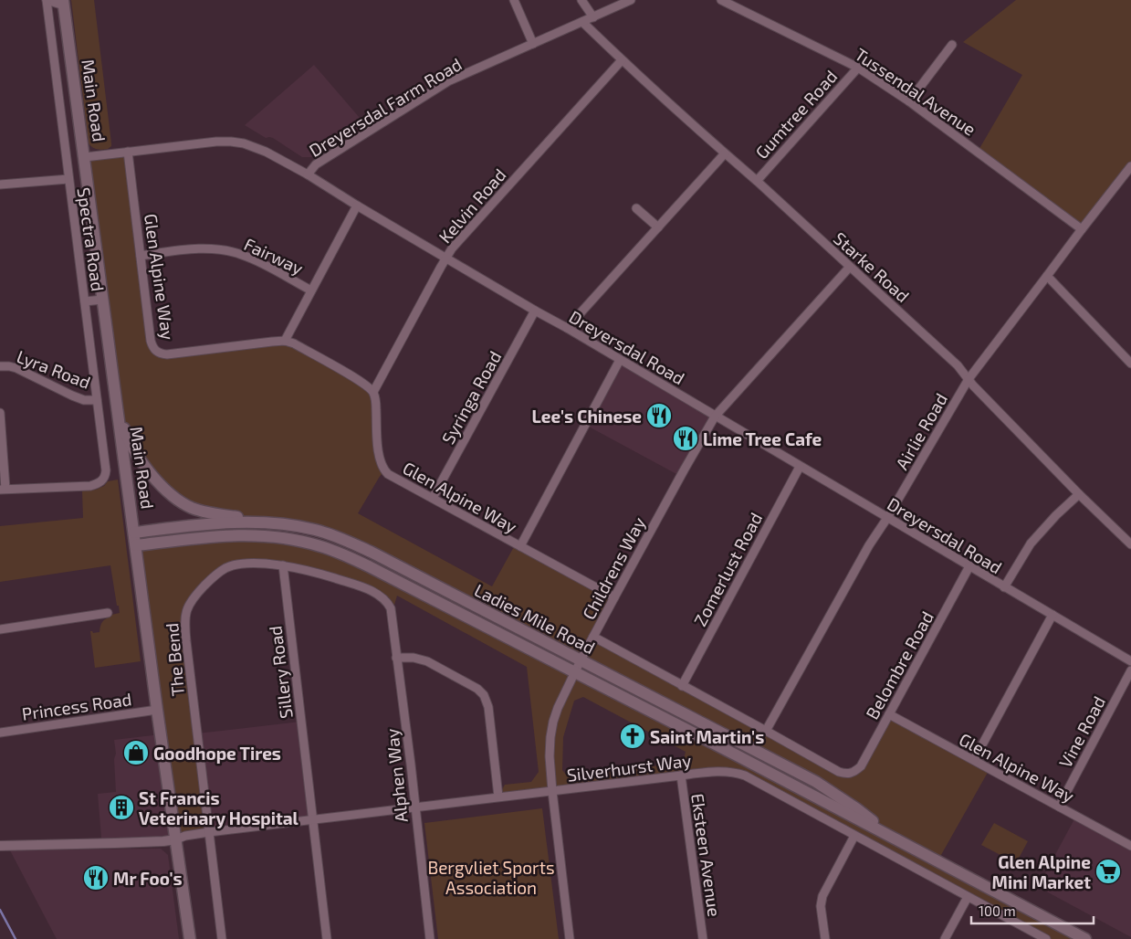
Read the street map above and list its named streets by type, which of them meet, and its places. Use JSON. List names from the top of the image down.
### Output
{
  "streets": {
    "main road": ["Main Road", "Ladies Mile Road"],
    "street": [
      "Tussendal Avenue",
      "Dreyersdal Farm Road",
      "Gumtree Road",
      "Kelvin Road",
      "Spectra Road",
      "Fairway",
      "Starke Road",
      "Glen Alpine Way",
      "Dreyersdal Road",
      "Lyra Road",
      "Syringa Road",
      "Airlie Road",
      "Childrens Way",
      "Zomerlust Road",
      "The Bend",
      "Belombre Road",
      "Sillery Road",
      "Princess Road",
      "Vine Road",
      "Silverhurst Way",
      "Alphen Way",
      "Eksteen Avenue"
    ]
  },
  "crossings": [
    ["Tussendal Avenue", "Gumtree Road"],
    ["Tussendal Avenue", "Airlie Road"],
    ["Main Road", "Dreyersdal Road"],
    ["Main Road", "Ladies Mile Road"],
    ["Main Road", "Princess Road"],
    ["Main Road", "Silverhurst Way"],
    ["Dreyersdal Farm Road", "Starke Road"],
    ["Dreyersdal Farm Road", "Dreyersdal Road"],
    ["Gumtree Road", "Starke Road"],
    ["Kelvin Road", "Starke Road"],
    ["Kelvin Road", "Glen Alpine Way"],
    ["Kelvin Road", "Dreyersdal Road"],
    ["Spectra Road", "Lyra Road"],
    ["Fairway", "Glen Alpine Way"],
    ["Starke Road", "Airlie Road"],
    ["Starke Road", "Childrens Way"],
    ["Glen Alpine Way", "Dreyersdal Road"],
    ["Glen Alpine Way", "Syringa Road"],
    ["Glen Alpine Way", "Childrens Way"],
    ["Glen Alpine Way", "Belombre Road"],
    ["Glen Alpine Way", "Vine Road"],
    ["Dreyersdal Road", "Syringa Road"],
    ["Dreyersdal Road", "Airlie Road"],
    ["Dreyersdal Road", "Childrens Way"],
    ["Dreyersdal Road", "Zomerlust Road"],
    ["Dreyersdal Road", "Belombre Road"],
    ["Airlie Road", "Belombre Road"],
    ["Childrens Way", "Ladies Mile Road"],
    ["Childrens Way", "Silverhurst Way"],
    ["The Bend", "Sillery Road"],
    ["The Bend", "Silverhurst Way"],
    ["The Bend", "Alphen Way"],
    ["Sillery Road", "Silverhurst Way"],
    ["Silverhurst Way", "Alphen Way"],
    ["Silverhurst Way", "Eksteen Avenue"]
  ],
  "parks": ["Bergvliet Sports Association"],
  "places": {
    "restaurant": ["Lee's Chinese", "Lime Tree Cafe", "Mr Foo's"],
    "church": ["Saint Martin's"],
    "shop": ["Goodhope Tires"],
    "building": ["St Francis Veterinary Hospital"],
    "supermarket": ["Glen Alpine Mini Market"]
  },
  "scale_bar": "100 m"
}
